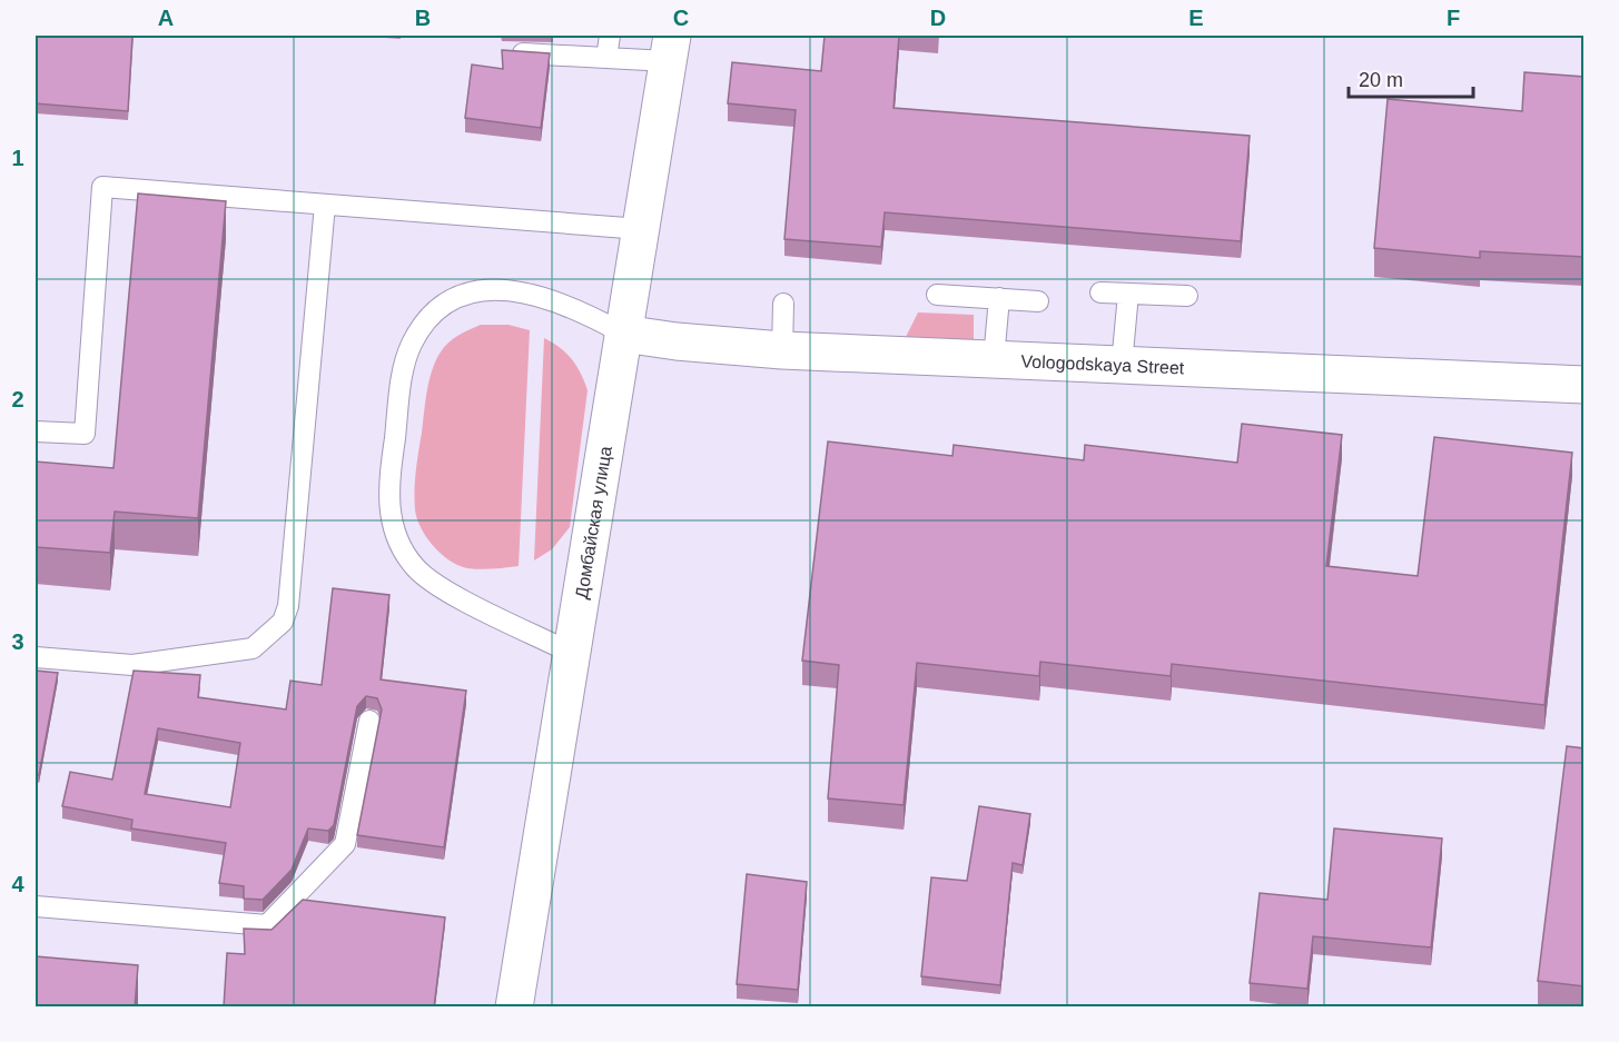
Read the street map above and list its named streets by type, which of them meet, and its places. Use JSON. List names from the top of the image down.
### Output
{
  "streets": {
    "street": ["Vologodskaya Street", "Домбайская улица"]
  },
  "crossings": [
    ["Vologodskaya Street", "Домбайская улица"]
  ],
  "scale_bar": "20 m",
  "grid": {
    "columns": [
      "A",
      "B",
      "C",
      "D",
      "E",
      "F"
    ],
    "rows": [
      "1",
      "2",
      "3",
      "4"
    ]
  }
}
